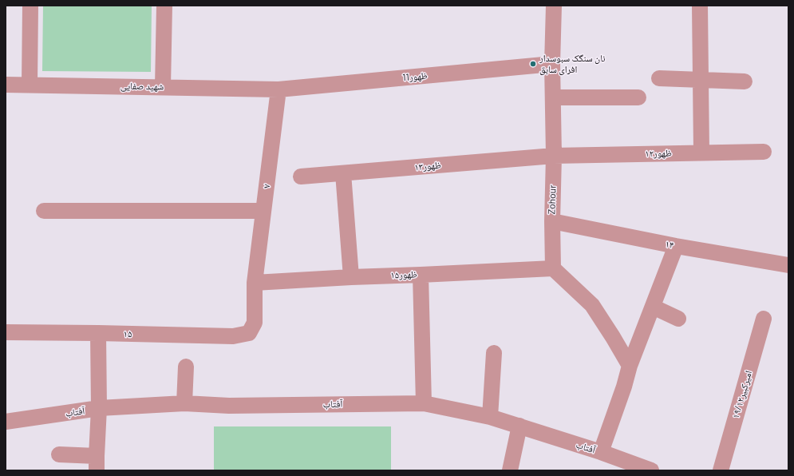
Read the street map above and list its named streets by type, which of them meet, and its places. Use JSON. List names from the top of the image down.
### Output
{
  "streets": {
    "street": [
      "11ظهور",
      "شهید صفایی",
      "ظهور۱۲",
      "ظهور۱۳",
      "۷",
      "Zohour",
      "۱۴",
      "ظهور۱۵",
      "۱۵",
      "امیرکبیر۱۹/۱۲",
      "آفتاب"
    ]
  },
  "crossings": [
    ["11ظهور", "شهید صفایی"],
    ["11ظهور", "۷"],
    ["11ظهور", "Zohour"],
    ["شهید صفایی", "۷"],
    ["ظهور۱۲", "ظهور۱۳"],
    ["ظهور۱۲", "Zohour"],
    ["ظهور۱۳", "Zohour"],
    ["۷", "ظهور۱۵"],
    ["۷", "۱۵"],
    ["Zohour", "۱۴"],
    ["Zohour", "ظهور۱۵"]
  ],
  "places": ["نان سنگک سبوسدار افرای سابق"]
}
